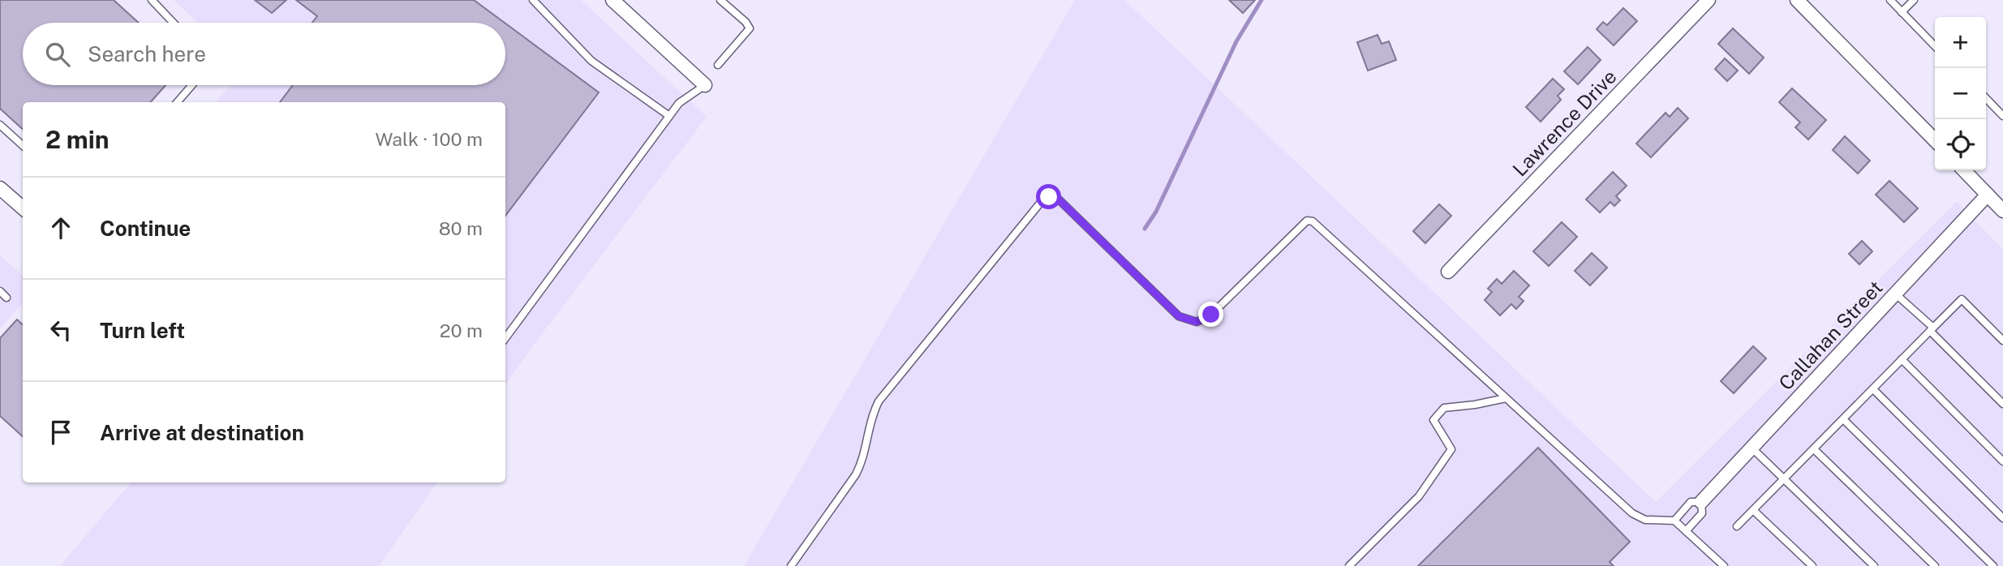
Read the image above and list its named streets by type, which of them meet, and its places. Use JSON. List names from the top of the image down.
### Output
{
  "streets": {
    "street": ["Lawrence Drive", "Callahan Street"]
  },
  "page": {
    "map_buttons": ["+", "−"],
    "search": "Search here",
    "heading": ["2 min", "Walk · 100 m"],
    "list": [
      ["Continue", "80 m"],
      ["Turn left", "20 m"],
      "Arrive at destination"
    ]
  }
}
